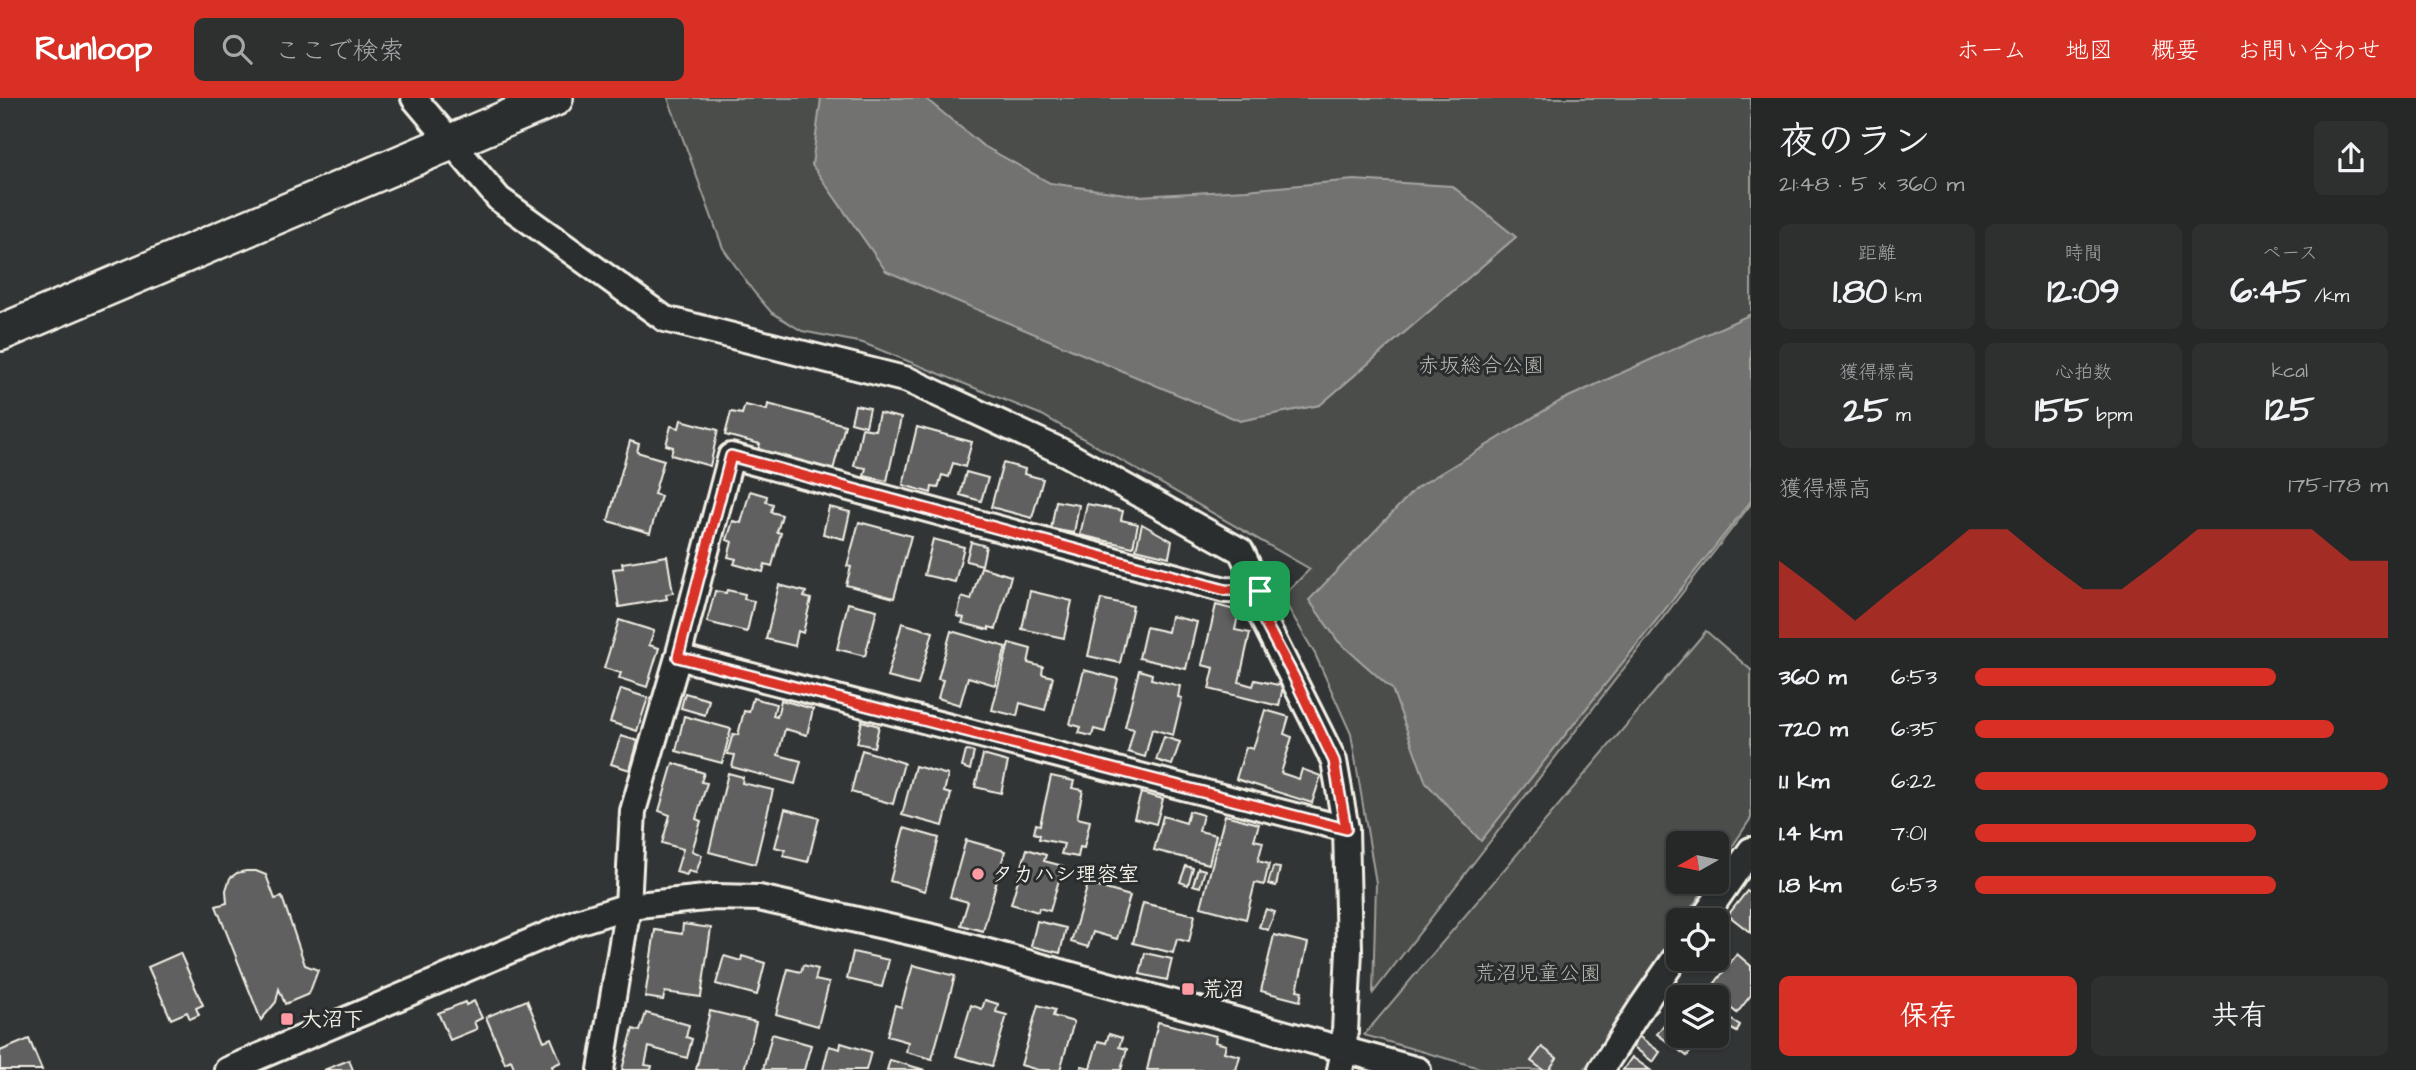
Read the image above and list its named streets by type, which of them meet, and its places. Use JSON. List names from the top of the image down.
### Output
{
  "parks": ["赤坂総合公園", "荒沼児童公園"],
  "places": {
    "other": ["タカハシ理容室"],
    "transit": ["荒沼", "大沼下"]
  },
  "north": "left",
  "page": {
    "header": "Runloop",
    "search": "ここで検索",
    "nav": [
      "ホーム",
      "地図",
      "概要",
      "お問い合わせ"
    ],
    "heading": ["夜のラン", "21:48 · 5 × 360 m"],
    "stats": [
      ["距離", "1.80 km"],
      ["時間", "12:09"],
      ["ペース", "6:45 /km"],
      ["獲得標高", "25 m"],
      ["心拍数", "155 bpm"],
      ["kcal", "125"]
    ],
    "chart": ["獲得標高", "175–178 m"],
    "list": [
      {
        "name": "360 m",
        "note": "6:53"
      },
      {
        "name": "720 m",
        "note": "6:35"
      },
      {
        "name": "1.1 km",
        "note": "6:22"
      },
      {
        "name": "1.4 km",
        "note": "7:01"
      },
      {
        "name": "1.8 km",
        "note": "6:53"
      }
    ],
    "buttons": ["保存", "共有"]
  }
}
